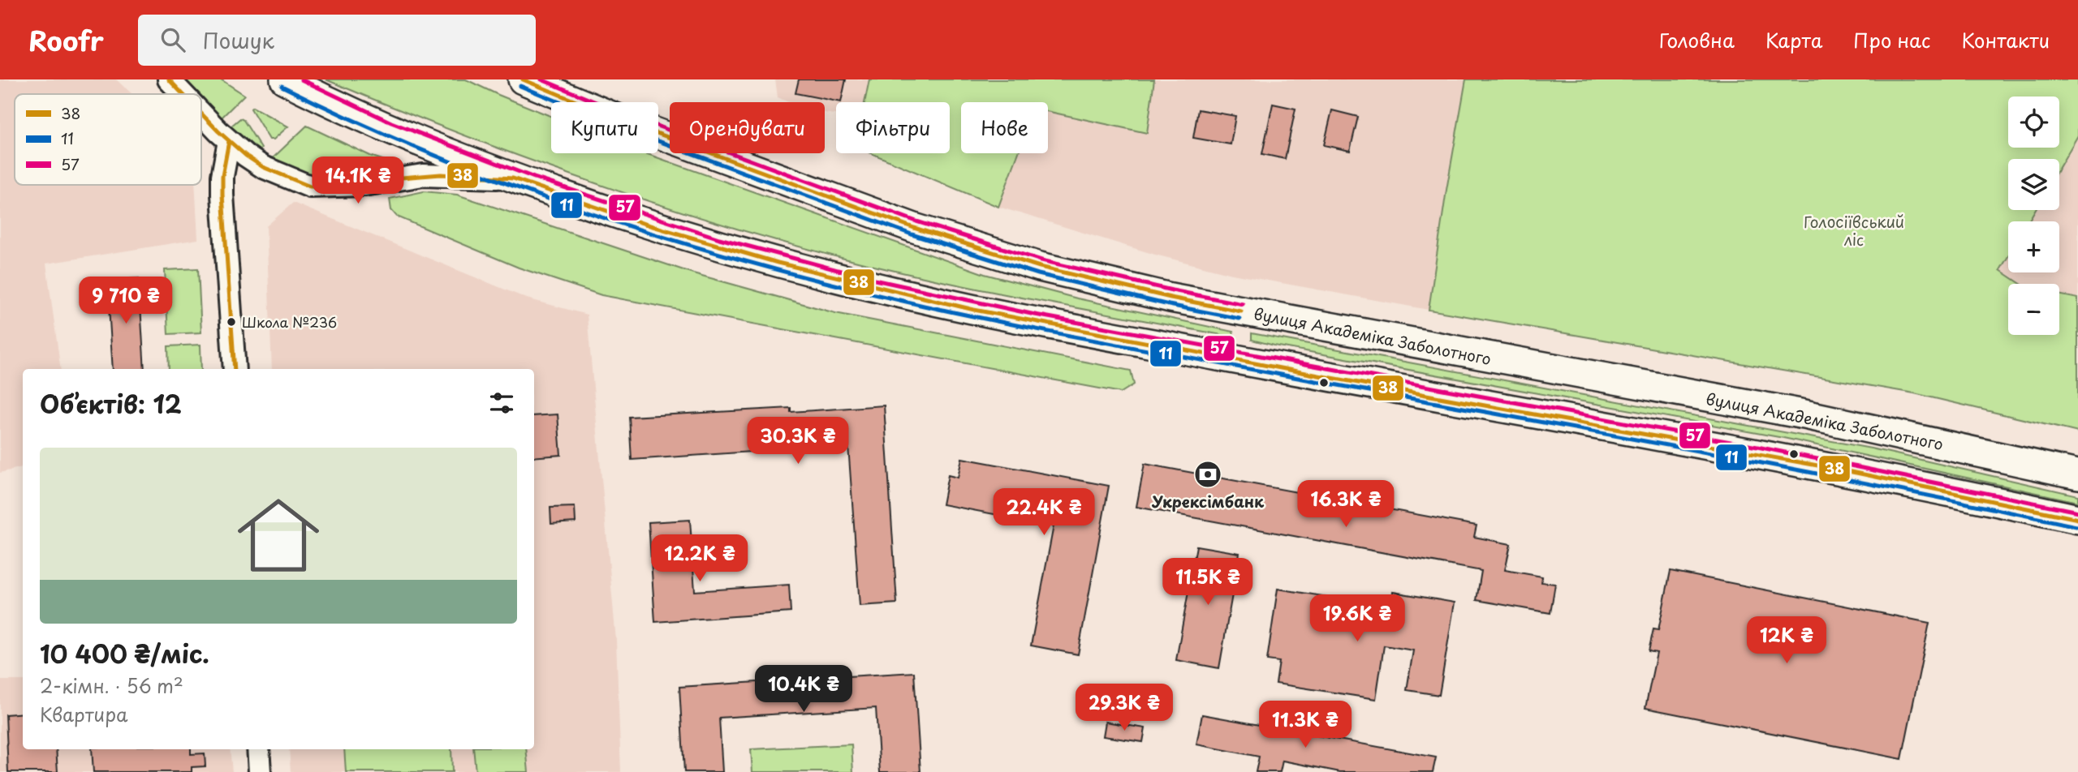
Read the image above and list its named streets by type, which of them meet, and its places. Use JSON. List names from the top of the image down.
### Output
{
  "streets": {
    "highway": ["вулиця Академіка Заболотного"]
  },
  "parks": ["Голосіївський ліс"],
  "places": {
    "other": ["Школа №236"],
    "bank": ["Укрексімбанк"]
  },
  "lines": ["transit line 38", "transit line 57", "transit line 11"],
  "legend": ["38", "11", "57"],
  "page": {
    "header": "Roofr",
    "search": "Пошук",
    "nav": [
      "Головна",
      "Карта",
      "Про нас",
      "Контакти"
    ],
    "map_buttons": ["+", "−"],
    "chip": [
      "Купити",
      "Орендувати",
      "Фільтри",
      "Нове"
    ],
    "price": [
      "14.1K ₴",
      "9 710 ₴",
      "30.3K ₴",
      "16.3K ₴",
      "22.4K ₴",
      "12.2K ₴",
      "11.5K ₴",
      "19.6K ₴",
      "12K ₴",
      "10.4K ₴",
      "29.3K ₴",
      "11.3K ₴"
    ],
    "heading": "Об’єктів: 12",
    "list": [
      {
        "name": "10 400 ₴/міс.",
        "note": "2-кімн. · 56 m² · Квартира"
      }
    ]
  }
}
